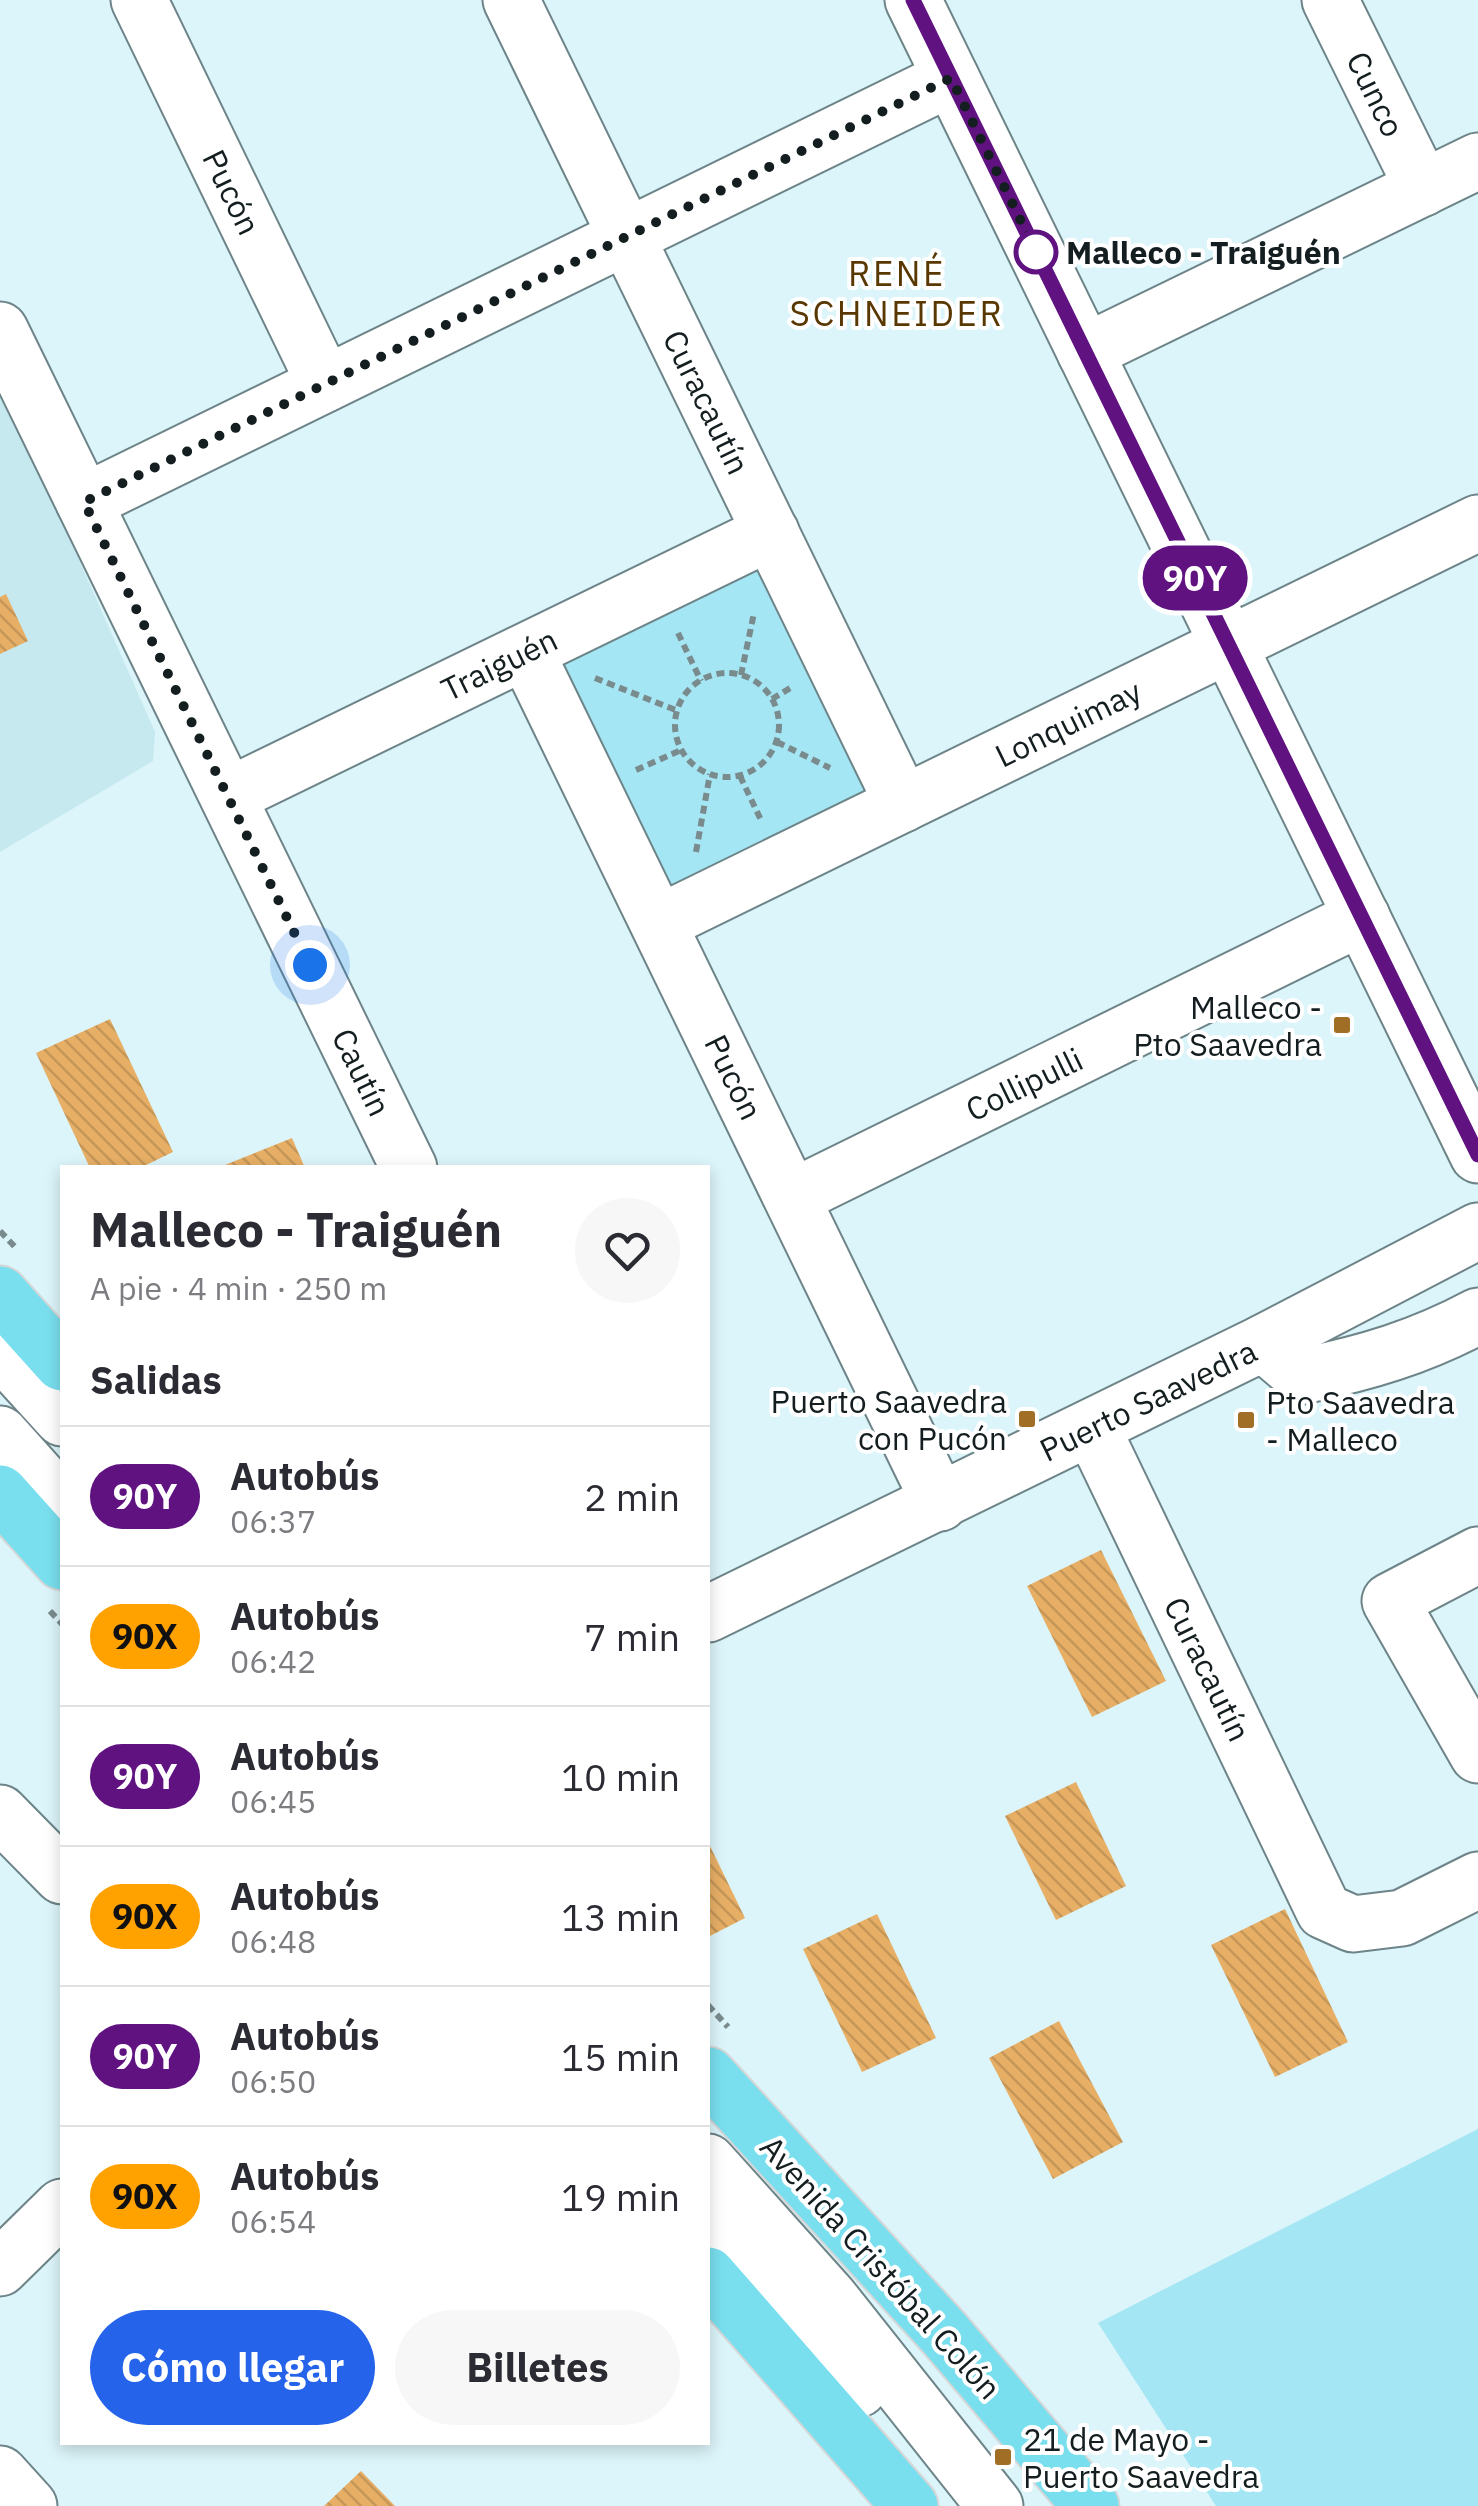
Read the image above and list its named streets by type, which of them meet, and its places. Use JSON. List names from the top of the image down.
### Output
{
  "streets": {
    "main road": ["Avenida Cristóbal Colón"],
    "street": [
      "Cunco",
      "Pucón",
      "Curacautín",
      "Traiguén",
      "Lonquimay",
      "Cautín",
      "Collipulli",
      "Puerto Saavedra"
    ]
  },
  "crossings": [
    ["Pucón", "Traiguén"],
    ["Pucón", "Lonquimay"],
    ["Pucón", "Collipulli"],
    ["Pucón", "Puerto Saavedra"],
    ["Curacautín", "Traiguén"],
    ["Curacautín", "Lonquimay"],
    ["Curacautín", "Puerto Saavedra"],
    ["Traiguén", "Cautín"]
  ],
  "districts": ["RENÉ SCHNEIDER"],
  "places": {
    "other": ["Malleco - Traiguén"],
    "transit": [
      "Malleco - Pto Saavedra",
      "Puerto Saavedra con Pucón",
      "Pto Saavedra - Malleco",
      "21 de Mayo - Puerto Saavedra"
    ]
  },
  "lines": ["bus line 90Y"],
  "page": {
    "on_map": "90Y",
    "heading": [
      ["Malleco - Traiguén", "A pie · 4 min · 250 m"],
      "Salidas"
    ],
    "list": [
      {
        "mark": "90Y",
        "name": "Autobús",
        "note": "06:37",
        "value": "2 min"
      },
      {
        "mark": "90X",
        "name": "Autobús",
        "note": "06:42",
        "value": "7 min"
      },
      {
        "mark": "90Y",
        "name": "Autobús",
        "note": "06:45",
        "value": "10 min"
      },
      {
        "mark": "90X",
        "name": "Autobús",
        "note": "06:48",
        "value": "13 min"
      },
      {
        "mark": "90Y",
        "name": "Autobús",
        "note": "06:50",
        "value": "15 min"
      },
      {
        "mark": "90X",
        "name": "Autobús",
        "note": "06:54",
        "value": "19 min"
      }
    ],
    "buttons": ["Cómo llegar", "Billetes"]
  }
}
